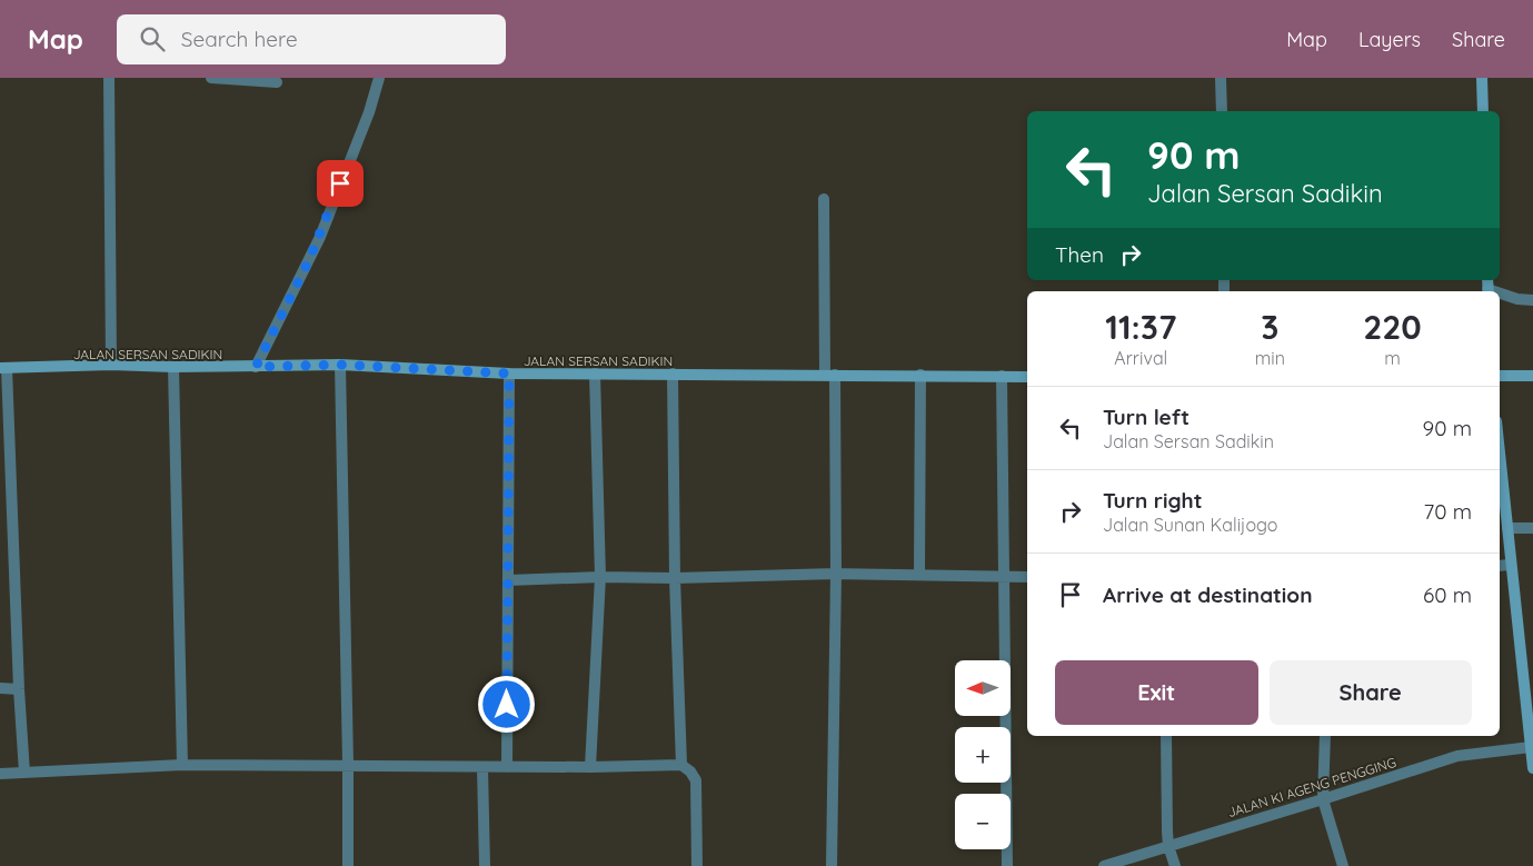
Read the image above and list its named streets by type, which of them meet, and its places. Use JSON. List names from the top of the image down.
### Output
{
  "streets": {
    "main road": ["JALAN SERSAN SADIKIN"],
    "street": ["JALAN KI AGENG PENGGING"]
  },
  "north": "left",
  "page": {
    "header": "Map",
    "search": "Search here",
    "nav": ["Map", "Layers", "Share"],
    "turn": ["90 m", "Jalan Sersan Sadikin"],
    "then": "Then",
    "eta": [
      "11:37",
      "Arrival",
      "3",
      "min",
      "220",
      "m"
    ],
    "list": [
      {
        "name": "Turn left",
        "note": "Jalan Sersan Sadikin",
        "value": "90 m"
      },
      {
        "name": "Turn right",
        "note": "Jalan Sunan Kalijogo",
        "value": "70 m"
      },
      {
        "name": "Arrive at destination",
        "value": "60 m"
      }
    ],
    "buttons": ["Exit", "Share"],
    "map_buttons": ["+", "−"]
  }
}
